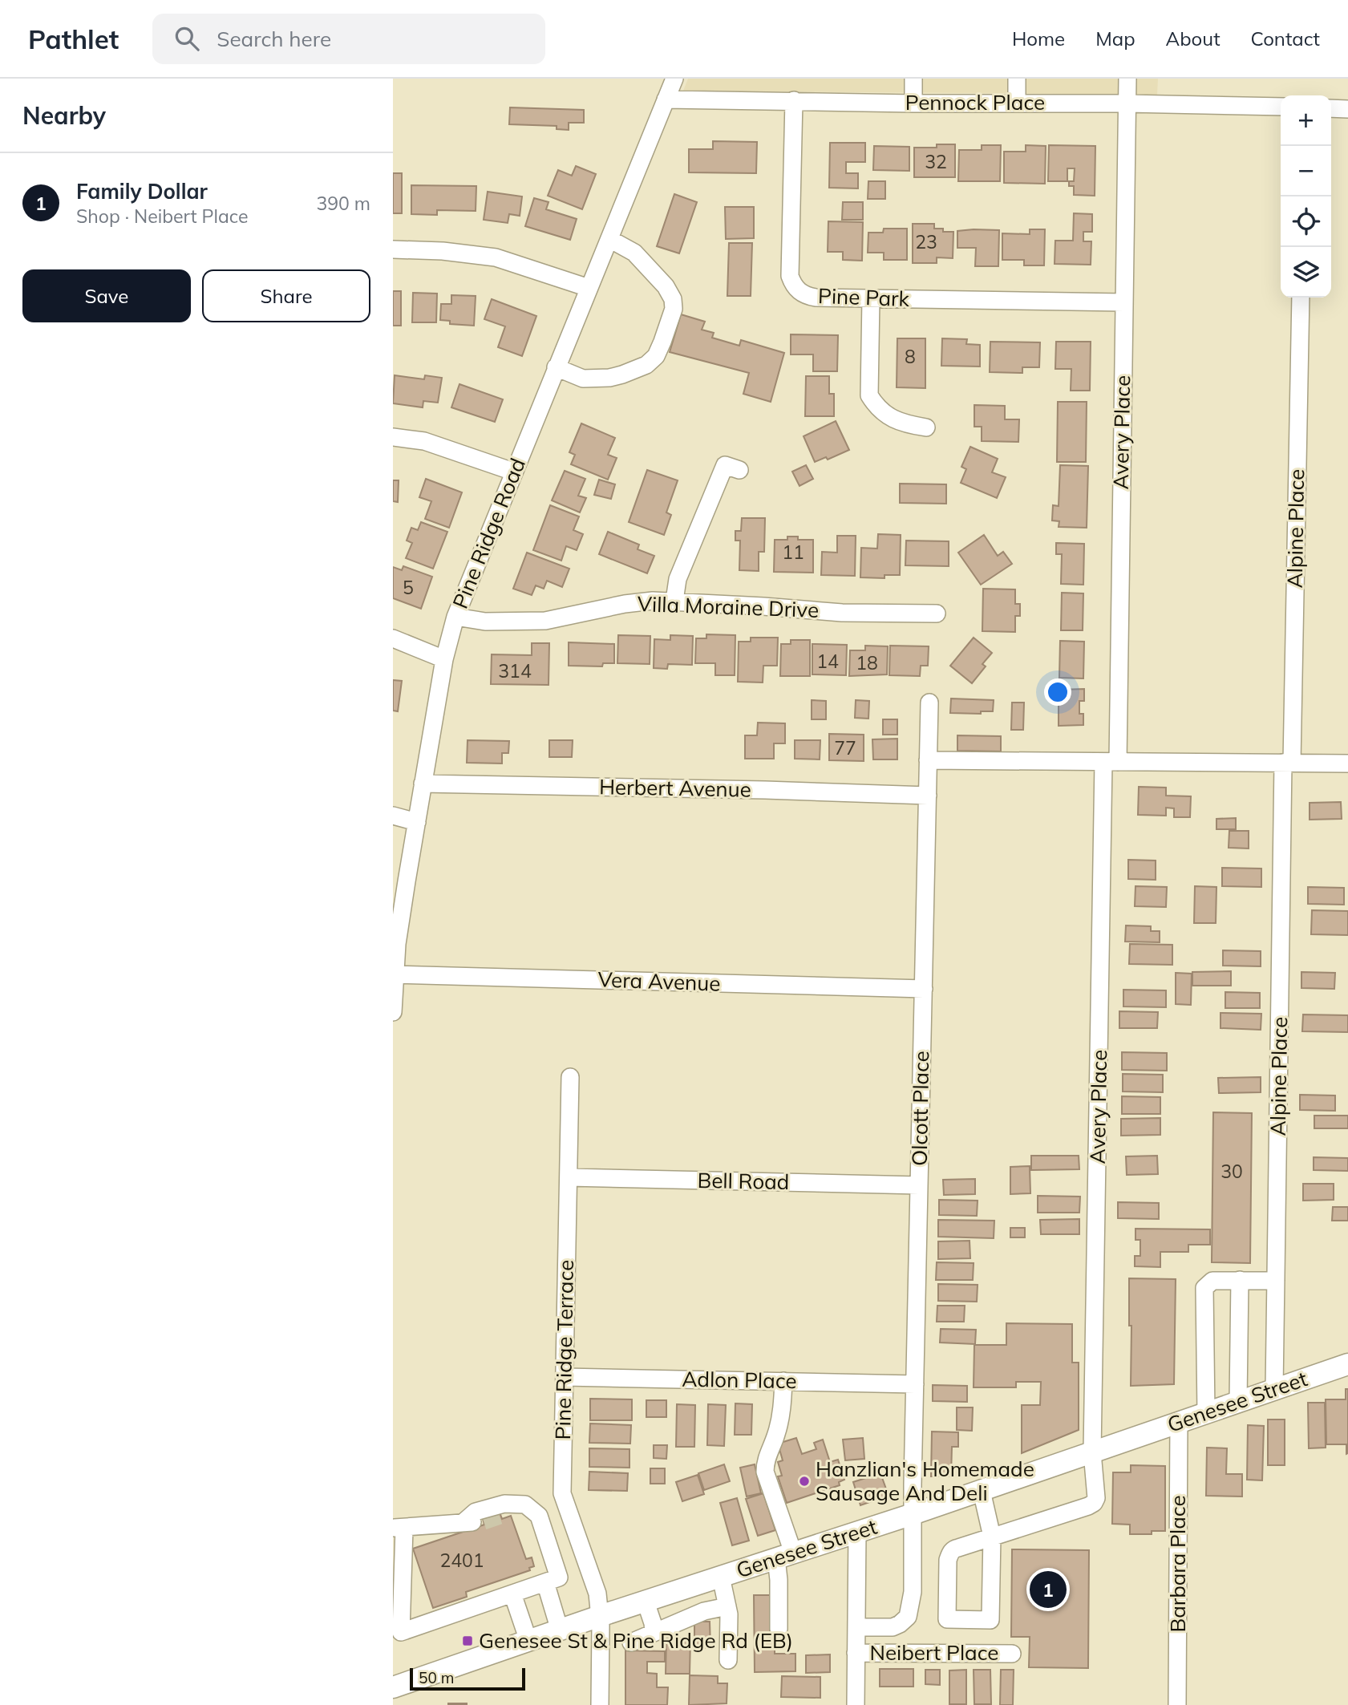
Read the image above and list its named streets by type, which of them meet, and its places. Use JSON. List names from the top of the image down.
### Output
{
  "streets": {
    "main road": ["Genesee Street"],
    "street": [
      "Pennock Place",
      "Pine Park",
      "Avery Place",
      "Alpine Place",
      "Pine Ridge Road",
      "Villa Moraine Drive",
      "Herbert Avenue",
      "Vera Avenue",
      "Olcott Place",
      "Bell Road",
      "Pine Ridge Terrace",
      "Adlon Place",
      "Barbara Place",
      "Neibert Place"
    ]
  },
  "crossings": [
    ["Pennock Place", "Pine Park"],
    ["Pennock Place", "Avery Place"],
    ["Pennock Place", "Pine Ridge Road"],
    ["Pine Park", "Avery Place"],
    ["Avery Place", "Genesee Street"],
    ["Alpine Place", "Genesee Street"],
    ["Pine Ridge Road", "Villa Moraine Drive"],
    ["Pine Ridge Road", "Herbert Avenue"],
    ["Pine Ridge Road", "Vera Avenue"],
    ["Herbert Avenue", "Olcott Place"],
    ["Vera Avenue", "Olcott Place"],
    ["Olcott Place", "Bell Road"],
    ["Olcott Place", "Adlon Place"],
    ["Olcott Place", "Genesee Street"],
    ["Bell Road", "Pine Ridge Terrace"],
    ["Pine Ridge Terrace", "Adlon Place"],
    ["Pine Ridge Terrace", "Genesee Street"],
    ["Genesee Street", "Barbara Place"]
  ],
  "places": {
    "other": ["Hanzlian's Homemade Sausage And Deli"],
    "transit": ["Genesee St & Pine Ridge Rd (EB)"]
  },
  "house_numbers": [
    "32",
    "23",
    "8",
    "11",
    "5",
    "14",
    "18",
    "314",
    "77",
    "30",
    "2401"
  ],
  "scale_bar": "50 m",
  "page": {
    "header": "Pathlet",
    "search": "Search here",
    "nav": [
      "Home",
      "Map",
      "About",
      "Contact"
    ],
    "heading": "Nearby",
    "map_buttons": ["+", "−"],
    "list": [
      {
        "mark": "1",
        "name": "Family Dollar",
        "note": "Shop · Neibert Place",
        "value": "390 m"
      }
    ],
    "buttons": ["Save", "Share"],
    "pins": "1",
    "scale": "50 m"
  }
}
